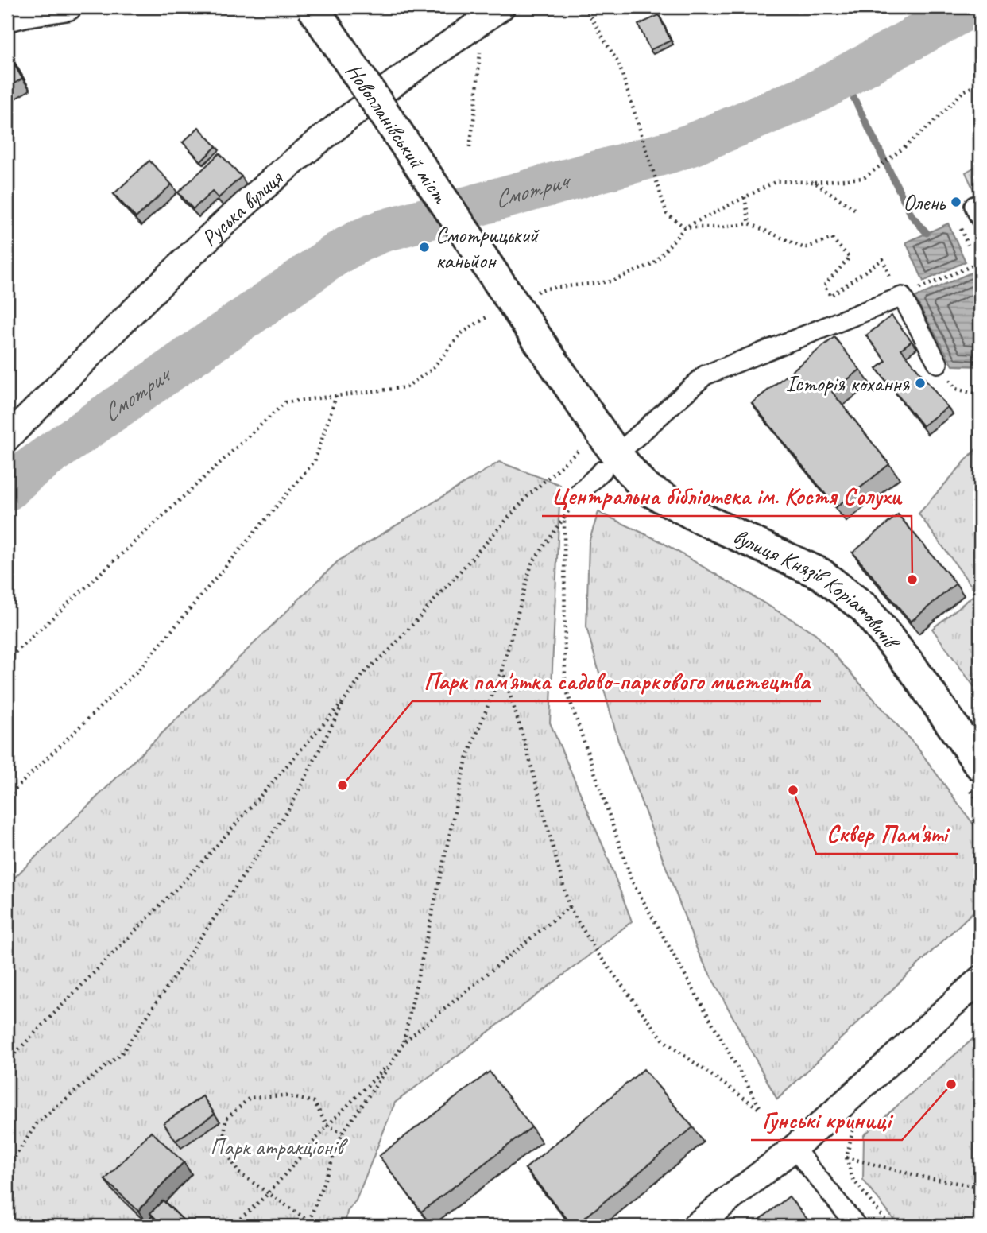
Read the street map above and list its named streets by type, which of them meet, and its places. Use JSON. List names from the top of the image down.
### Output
{
  "streets": {
    "main road": ["Новопланівський міст", "вулиця Князів Коріатовичів"],
    "street": ["Руська вулиця"]
  },
  "crossings": [
    ["Новопланівський міст", "вулиця Князів Коріатовичів"]
  ],
  "water": ["Смотрич"],
  "parks": ["Парк атракціонів"],
  "places": [
    "Олень",
    "Смотрицький каньйон",
    "Історія кохання",
    "Центральна бібліотека ім. Костя Солухи",
    "Парк пам'ятка садово-паркового мистецтва",
    "Сквер Пам'яті",
    "Гунські криниці"
  ]
}
